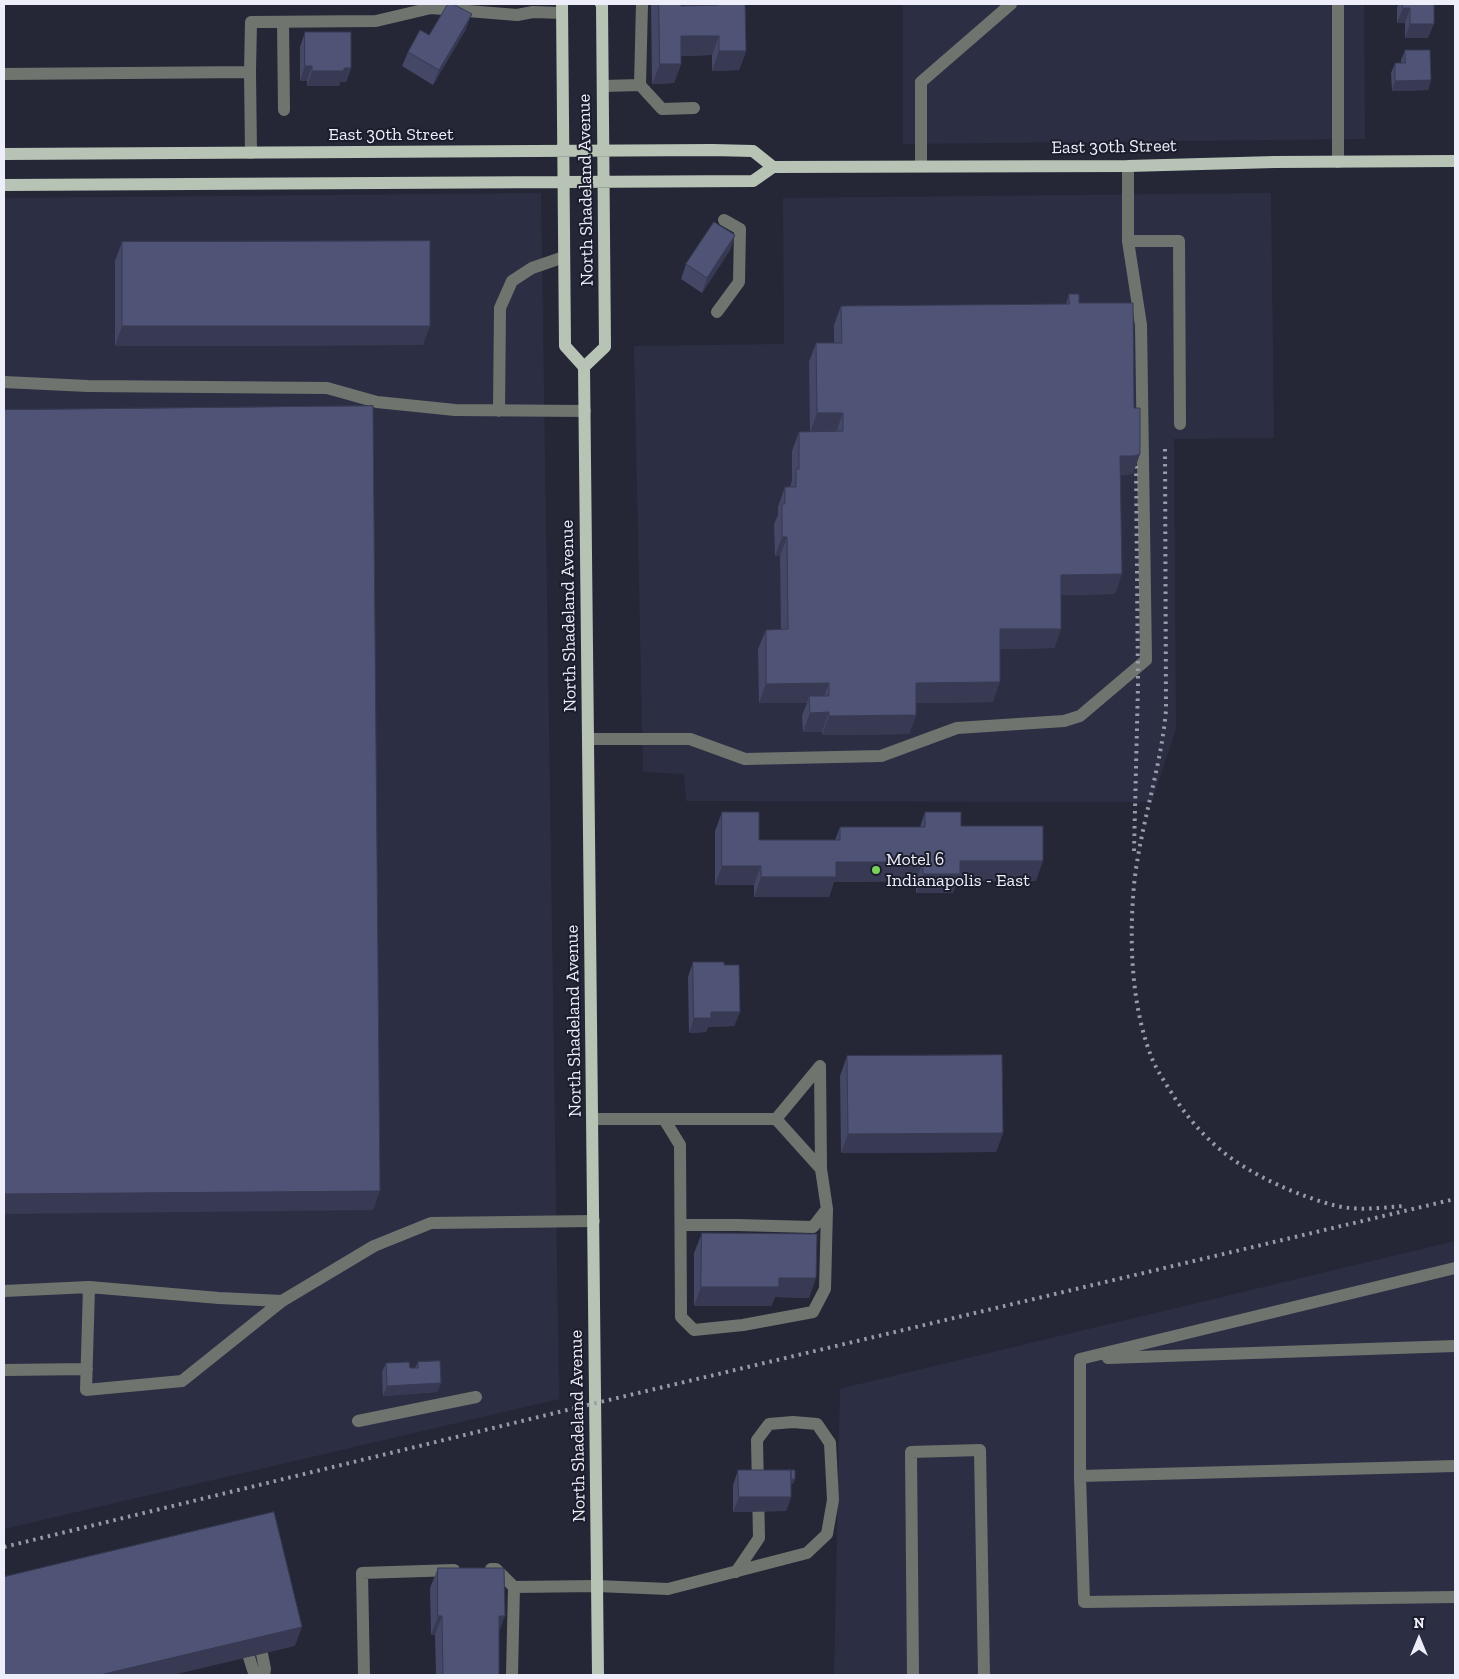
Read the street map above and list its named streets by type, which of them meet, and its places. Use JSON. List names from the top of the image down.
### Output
{
  "streets": {
    "main road": ["East 30th Street", "North Shadeland Avenue"]
  },
  "crossings": [
    ["East 30th Street", "North Shadeland Avenue"]
  ],
  "places": ["Motel 6 Indianapolis - East"],
  "north": "top"
}
